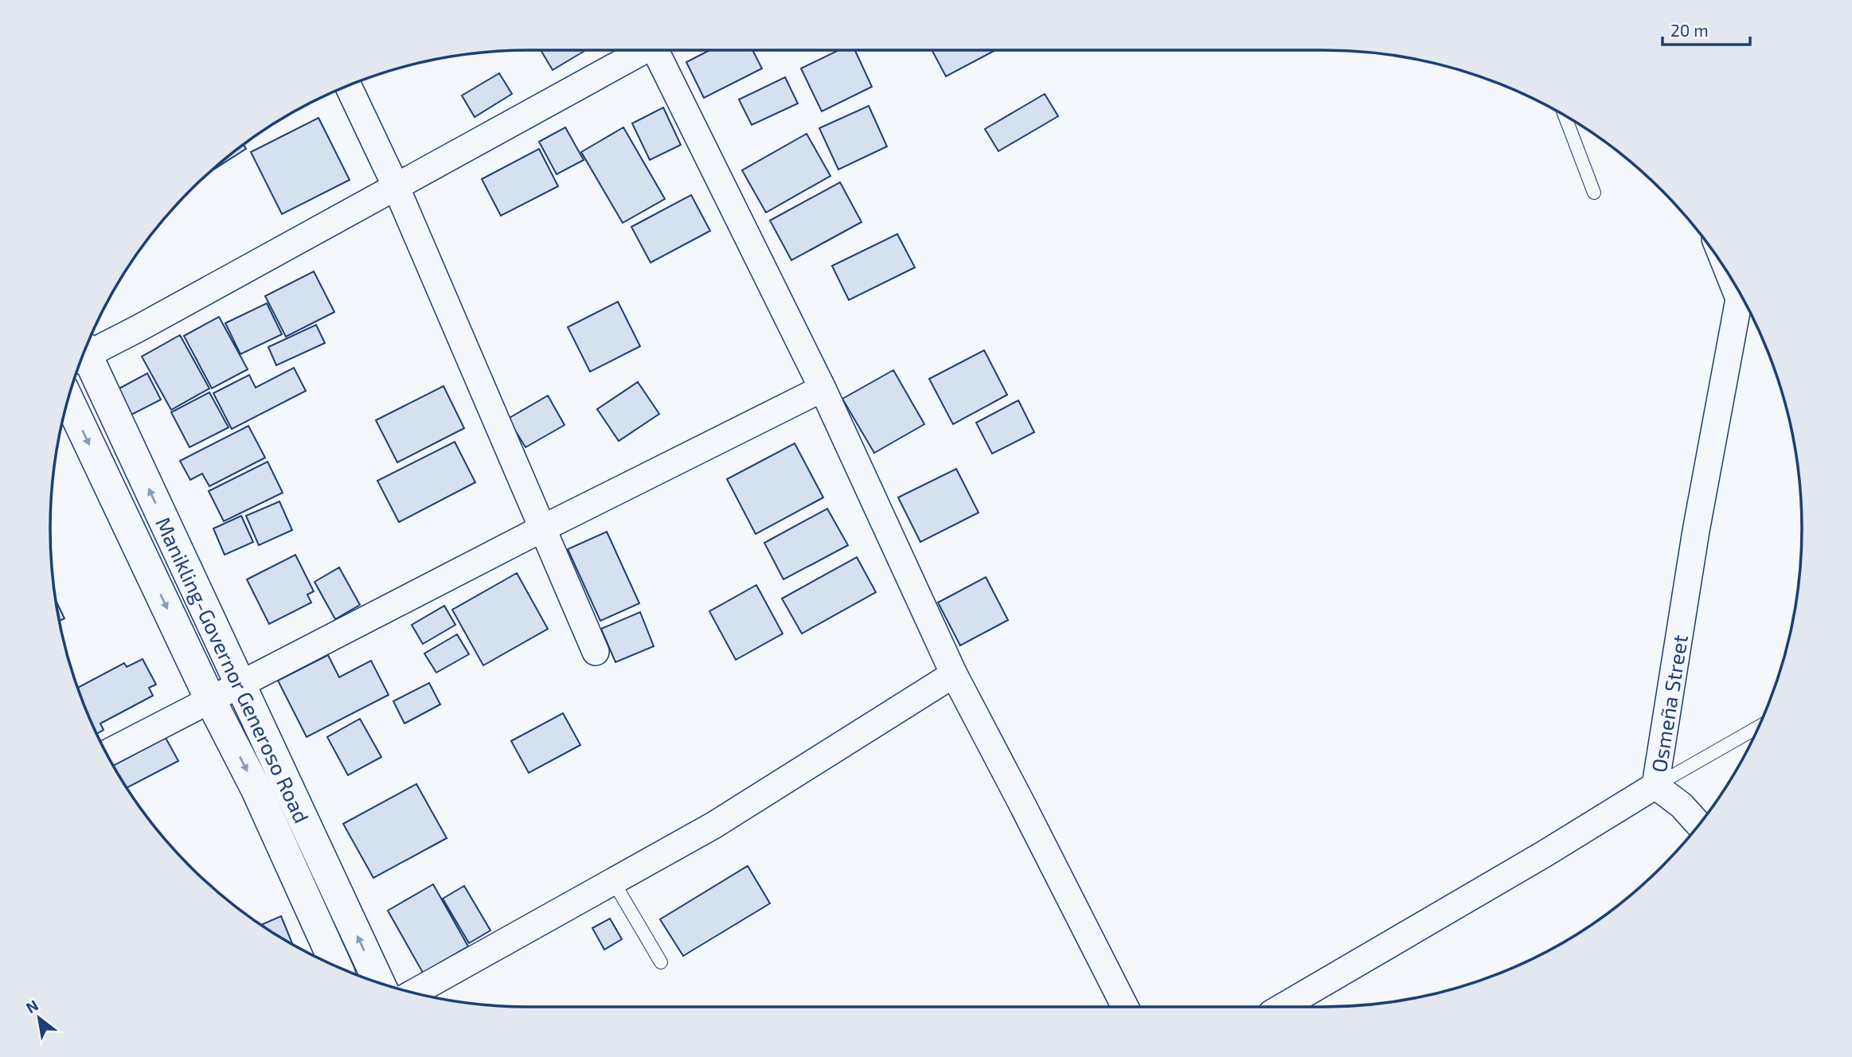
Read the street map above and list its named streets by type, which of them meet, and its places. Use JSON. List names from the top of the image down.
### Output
{
  "streets": {
    "main road": ["Manikling-Governor Generoso Road"],
    "street": ["Osmeña Street"]
  },
  "scale_bar": "20 m",
  "north": "top left"
}
